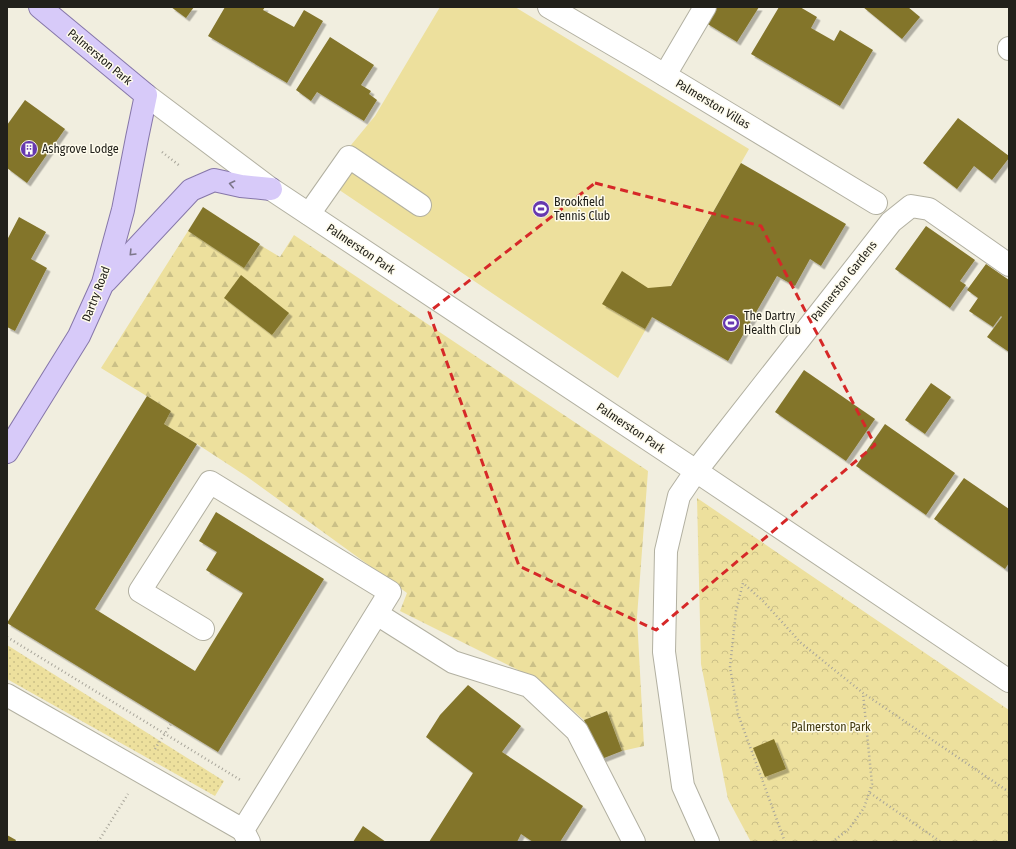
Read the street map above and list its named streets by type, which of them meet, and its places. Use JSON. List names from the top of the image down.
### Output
{
  "streets": {
    "main road": ["Palmerston Park", "Dartry Road"],
    "street": ["Palmerston Villas", "Palmerston Gardens"]
  },
  "crossings": [
    ["Palmerston Park", "Palmerston Gardens"],
    ["Palmerston Park", "Dartry Road"]
  ],
  "parks": ["Palmerston Park"],
  "places": {
    "building": ["Ashgrove Lodge"],
    "sports": ["Brookfield Tennis Club", "The Dartry Health Club"]
  }
}
